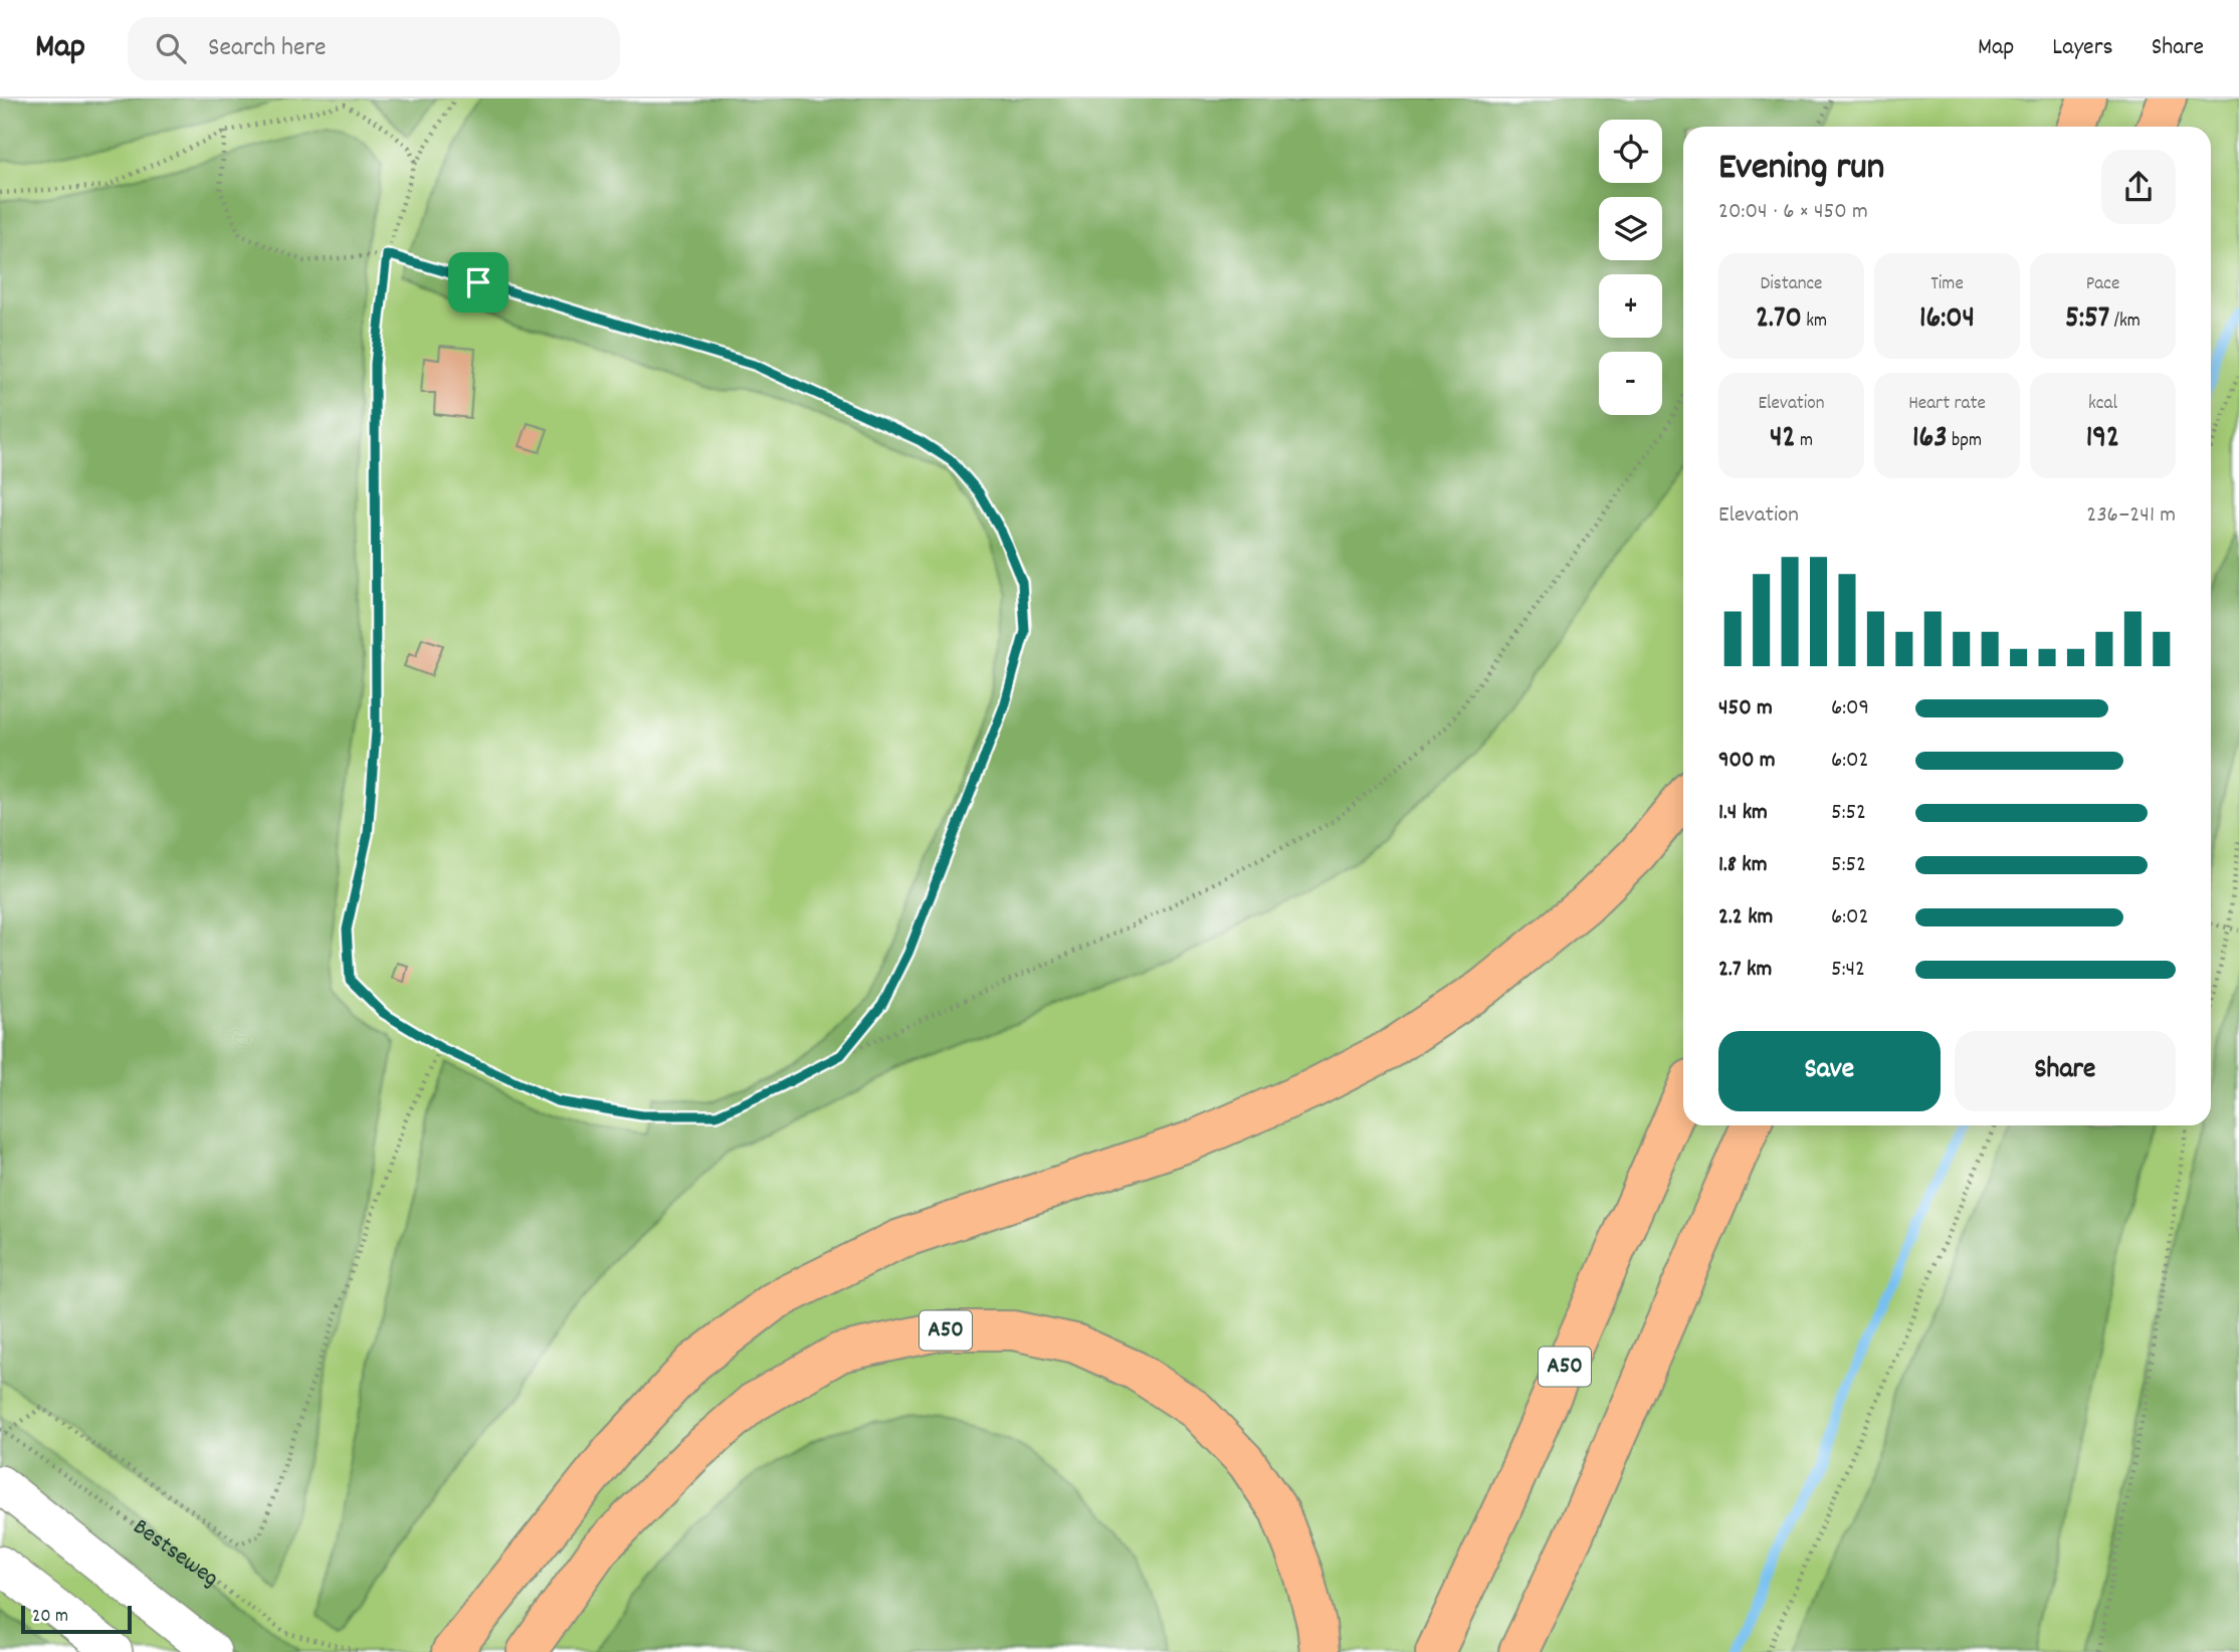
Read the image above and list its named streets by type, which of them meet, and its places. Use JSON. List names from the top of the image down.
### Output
{
  "streets": {
    "highway": ["A50"],
    "street": ["Bestseweg"]
  },
  "scale_bar": "20 m",
  "page": {
    "header": "Map",
    "search": "Search here",
    "nav": ["Map", "Layers", "Share"],
    "map_buttons": ["+", "−"],
    "heading": ["Evening run", "20:04 · 6 × 450 m"],
    "stats": [
      ["Distance", "2.70 km"],
      ["Time", "16:04"],
      ["Pace", "5:57 /km"],
      ["Elevation", "42 m"],
      ["Heart rate", "163 bpm"],
      ["kcal", "192"]
    ],
    "chart": ["Elevation", "236–241 m"],
    "list": [
      {
        "name": "450 m",
        "note": "6:09"
      },
      {
        "name": "900 m",
        "note": "6:02"
      },
      {
        "name": "1.4 km",
        "note": "5:52"
      },
      {
        "name": "1.8 km",
        "note": "5:52"
      },
      {
        "name": "2.2 km",
        "note": "6:02"
      },
      {
        "name": "2.7 km",
        "note": "5:42"
      }
    ],
    "buttons": ["Save", "Share"],
    "scale": "20 m"
  }
}
